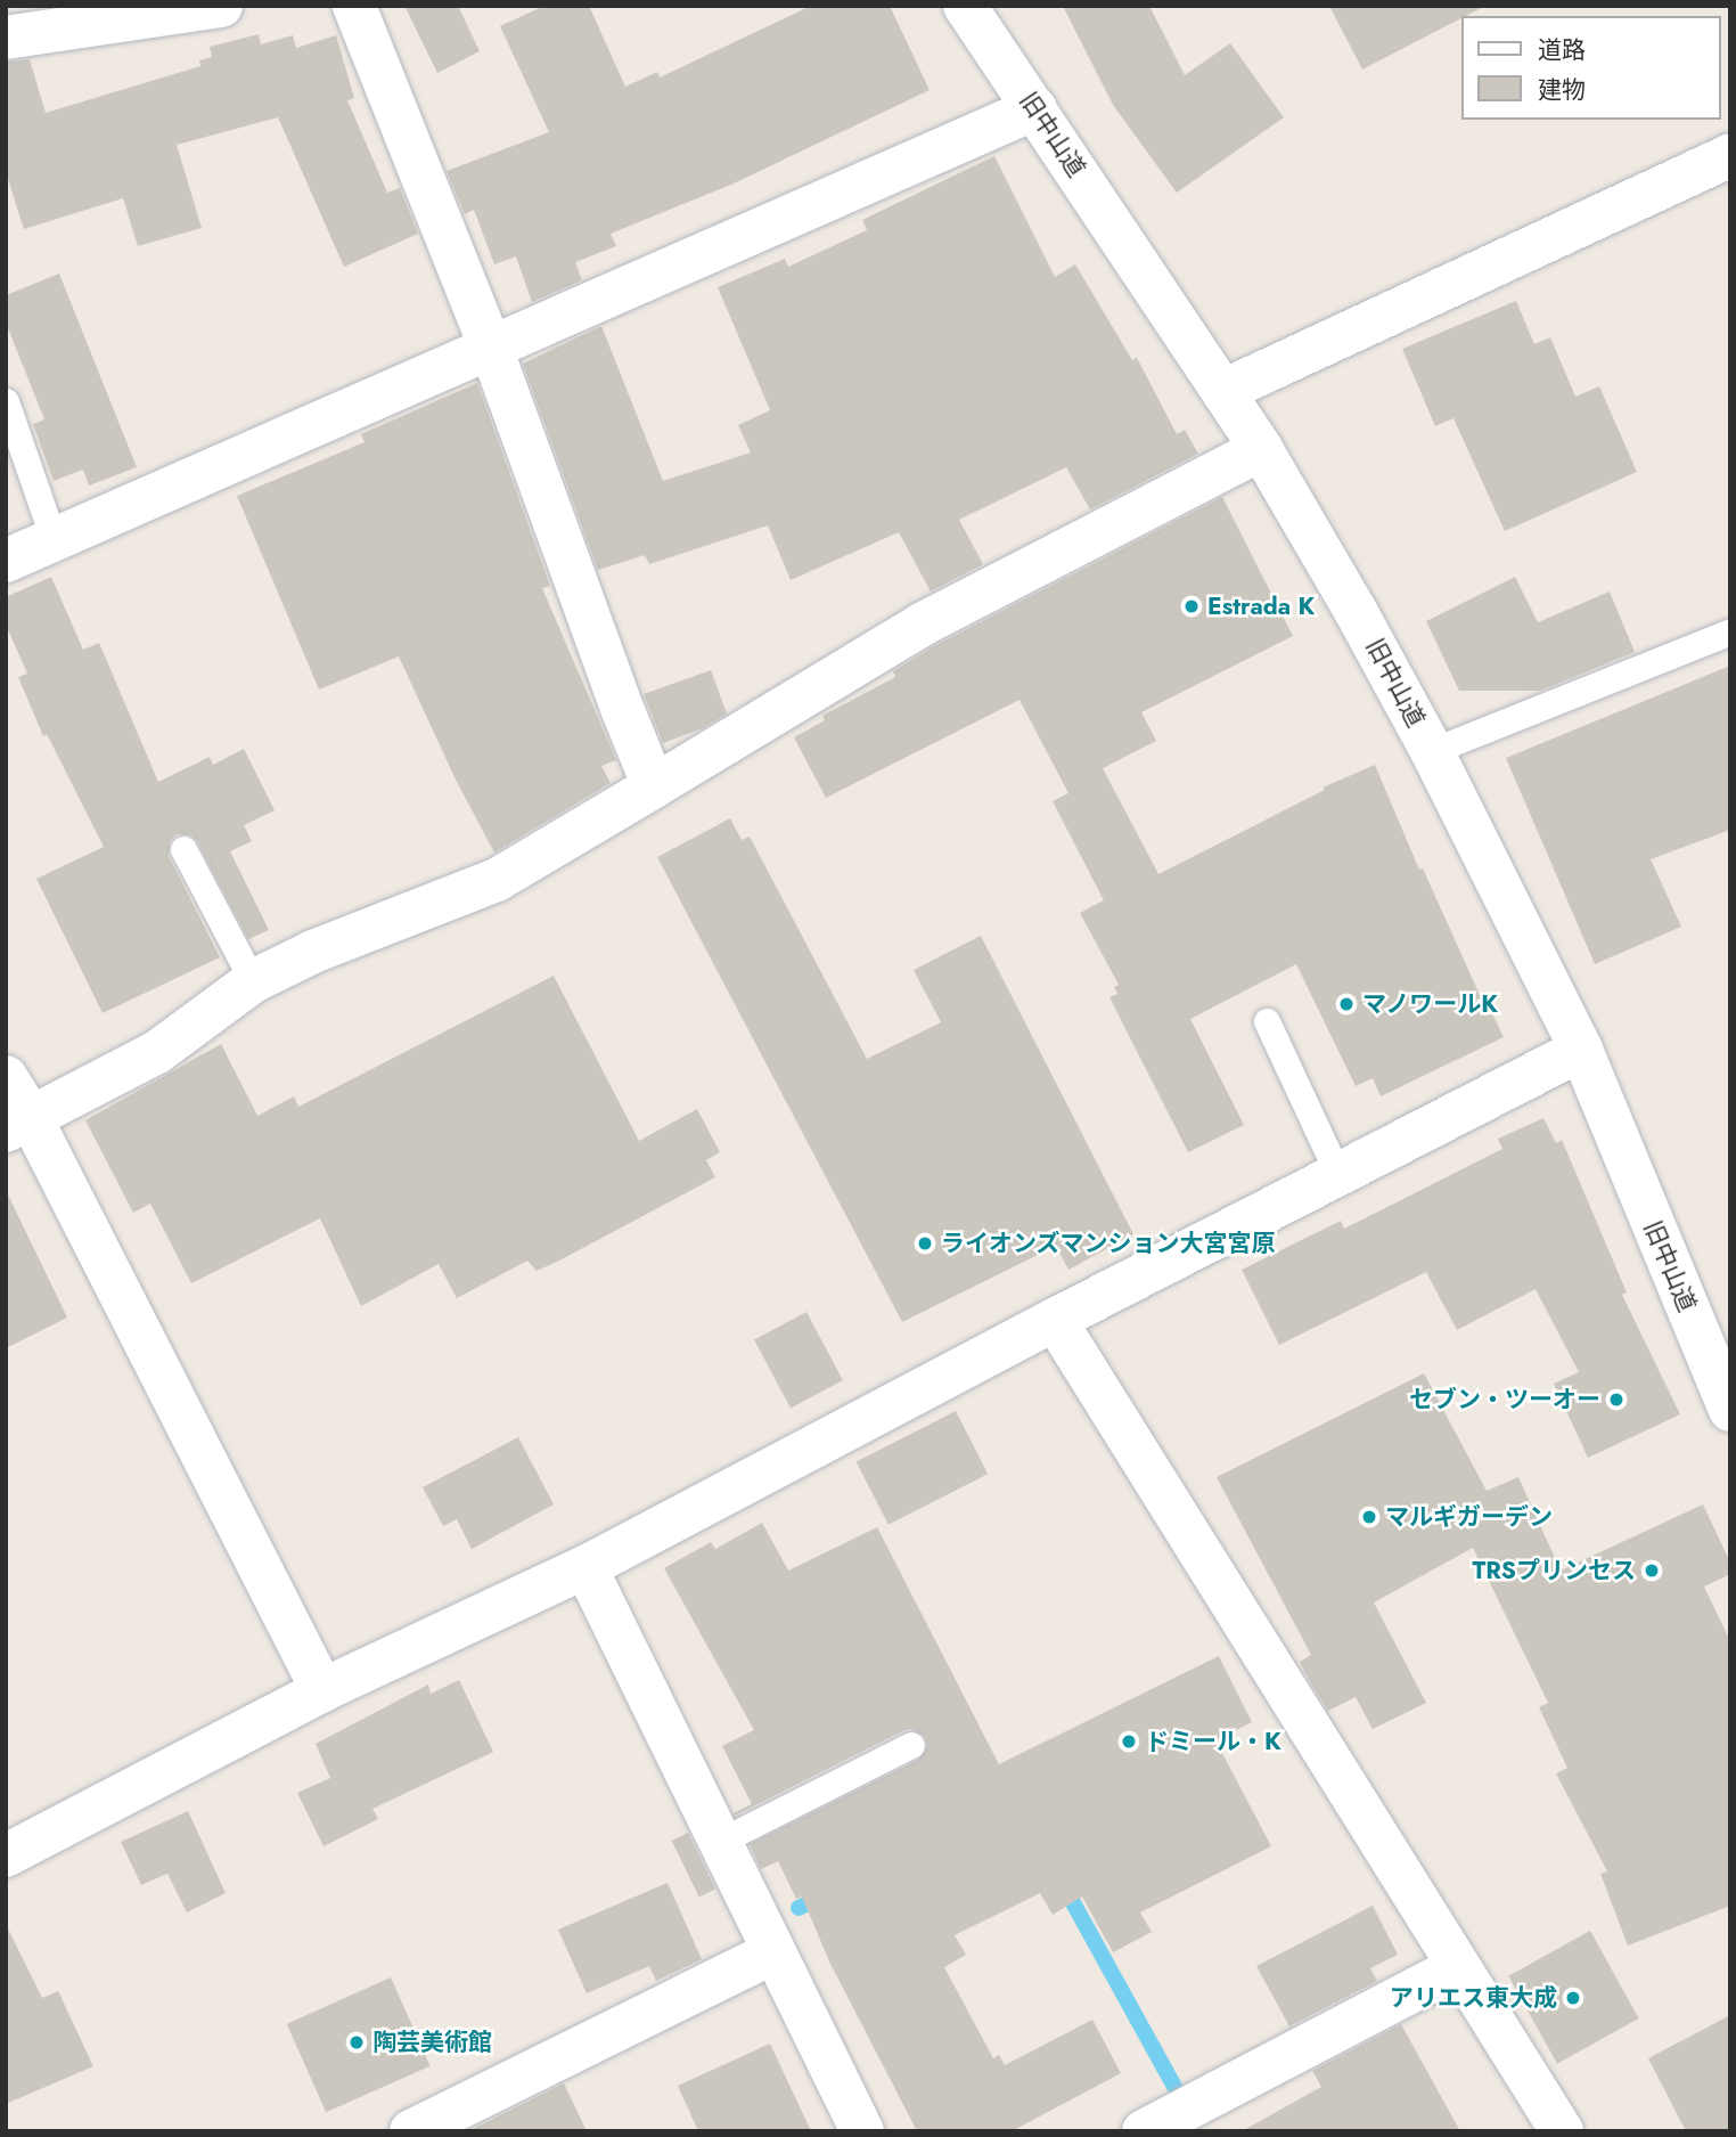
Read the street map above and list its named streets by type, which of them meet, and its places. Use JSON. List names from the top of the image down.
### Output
{
  "streets": {
    "street": ["旧中山道"]
  },
  "places": [
    "Estrada K",
    "マノワールK",
    "ライオンズマンション大宮宮原",
    "セブン・ツーオー",
    "マルギガーデン",
    "TRSプリンセス",
    "ドミール・K",
    "アリエス東大成",
    "陶芸美術館"
  ],
  "legend": ["道路", "建物"]
}
